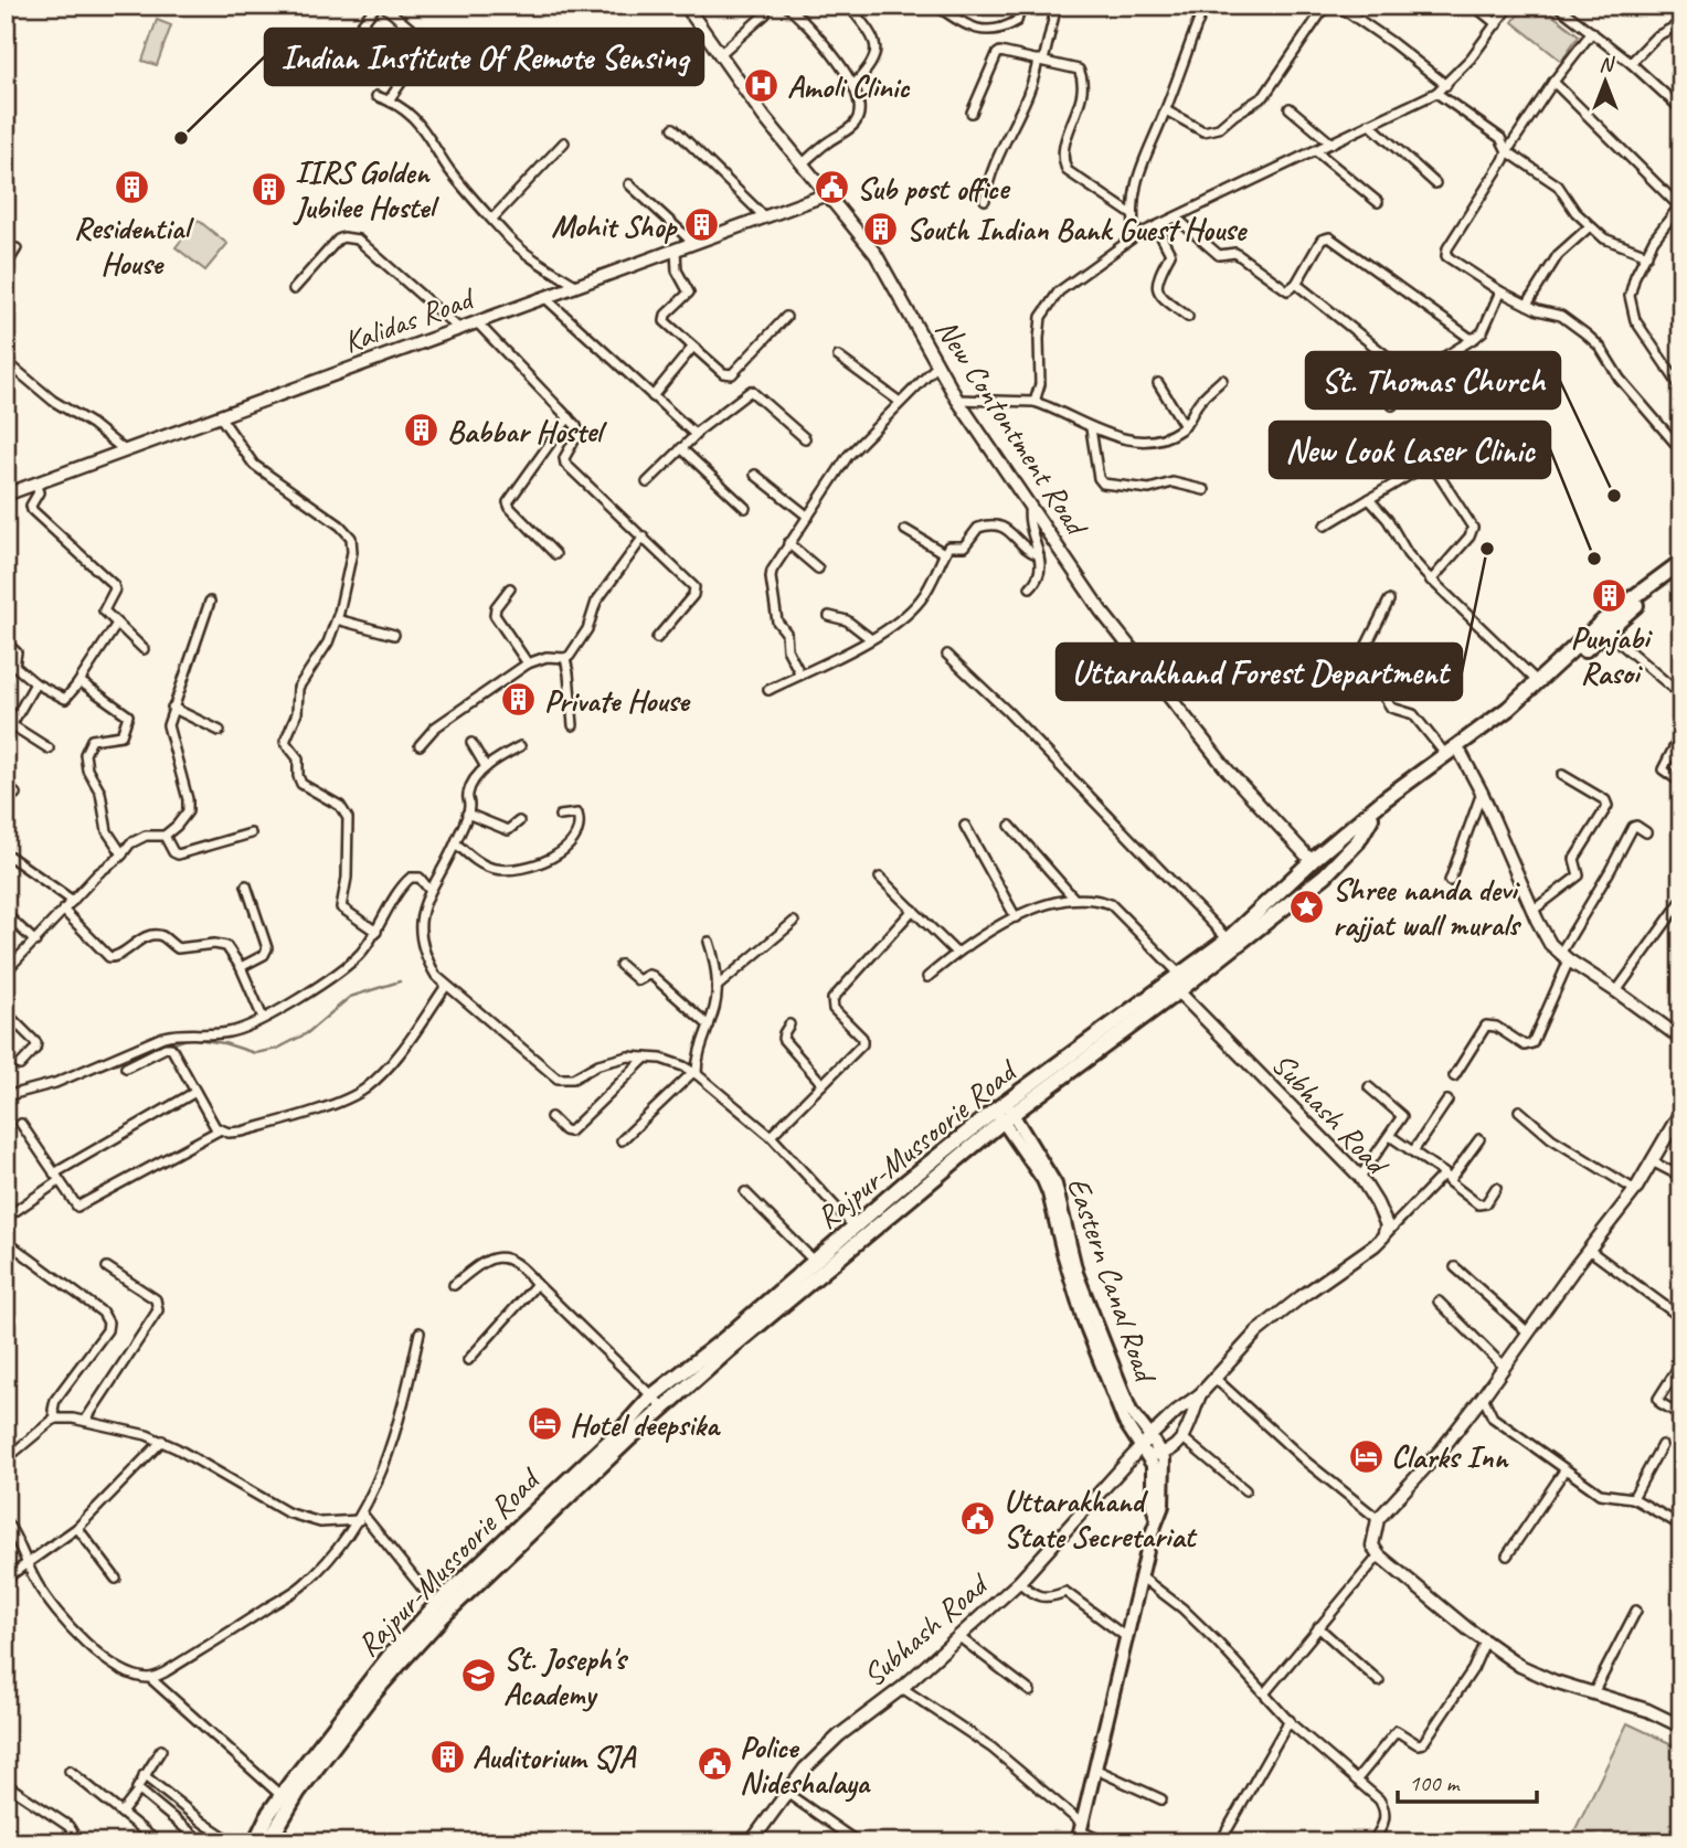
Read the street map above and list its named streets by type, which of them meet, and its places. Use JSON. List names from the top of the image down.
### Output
{
  "streets": {
    "main road": ["Rajpur-Mussoorie Road", "Eastern Canal Road"],
    "street": ["Kalidas Road", "New Contontment Road", "Subhash Road"]
  },
  "crossings": [
    ["Kalidas Road", "New Contontment Road"],
    ["New Contontment Road", "Rajpur-Mussoorie Road"],
    ["Subhash Road", "Rajpur-Mussoorie Road"],
    ["Subhash Road", "Eastern Canal Road"],
    ["Rajpur-Mussoorie Road", "Eastern Canal Road"]
  ],
  "places": {
    "hospital": ["Amoli Clinic"],
    "other": [
      "Indian Institute Of Remote Sensing",
      "St. Thomas Church",
      "Uttarakhand Forest Department",
      "New Look Laser Clinic"
    ],
    "building": [
      "Residential House",
      "IIRS Golden Jubilee Hostel",
      "Mohit Shop",
      "South Indian Bank Guest House",
      "Babbar Hostel",
      "Punjabi Rasoi",
      "Private House",
      "Auditorium SJA"
    ],
    "public building": ["Sub post office", "Uttarakhand State Secretariat", "Police Nideshalaya"],
    "place": ["Shree nanda devi rajjat wall murals"],
    "hotel": ["Hotel deepsika", "Clarks Inn"],
    "school or university": ["St. Joseph's Academy"]
  },
  "scale_bar": "100 m",
  "north": "top"
}
